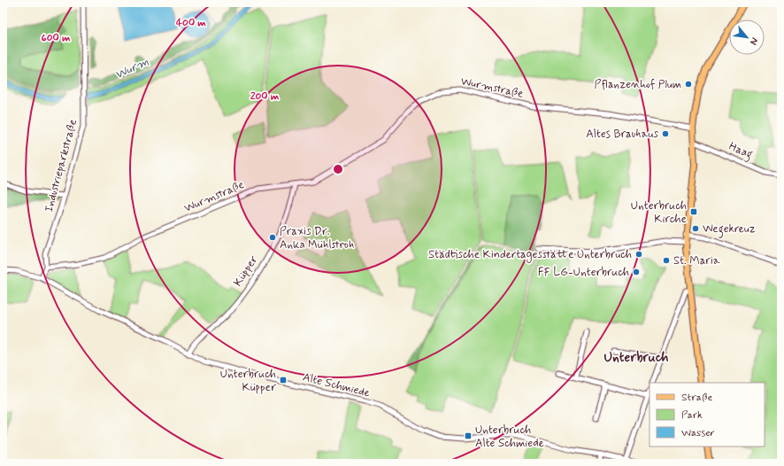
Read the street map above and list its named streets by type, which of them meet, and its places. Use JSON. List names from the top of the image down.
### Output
{
  "streets": {
    "street": [
      "Wurmstraße",
      "Haag",
      "Industrieparkstraße",
      "Küpper",
      "Alte Schmiede"
    ]
  },
  "crossings": [
    ["Wurmstraße", "Industrieparkstraße"],
    ["Wurmstraße", "Küpper"],
    ["Küpper", "Alte Schmiede"]
  ],
  "districts": ["Unterbruch"],
  "water": ["Wurm"],
  "places": {
    "other": [
      "Pflanzenhof Plum",
      "Altes Brauhaus",
      "Wegekreuz",
      "Praxis Dr. Anka Mühlstroh",
      "Städtische Kindertagesstätte Unterbruch",
      "St. Maria",
      "FF LG-Unterbruch"
    ],
    "transit": ["Unterbruch Kirche", "Unterbruch Küpper", "Unterbruch Alte Schmiede"]
  },
  "legend": ["Straße", "Park", "Wasser"],
  "north": "bottom right",
  "rings": ["400 m", "600 m", "200 m"]
}
